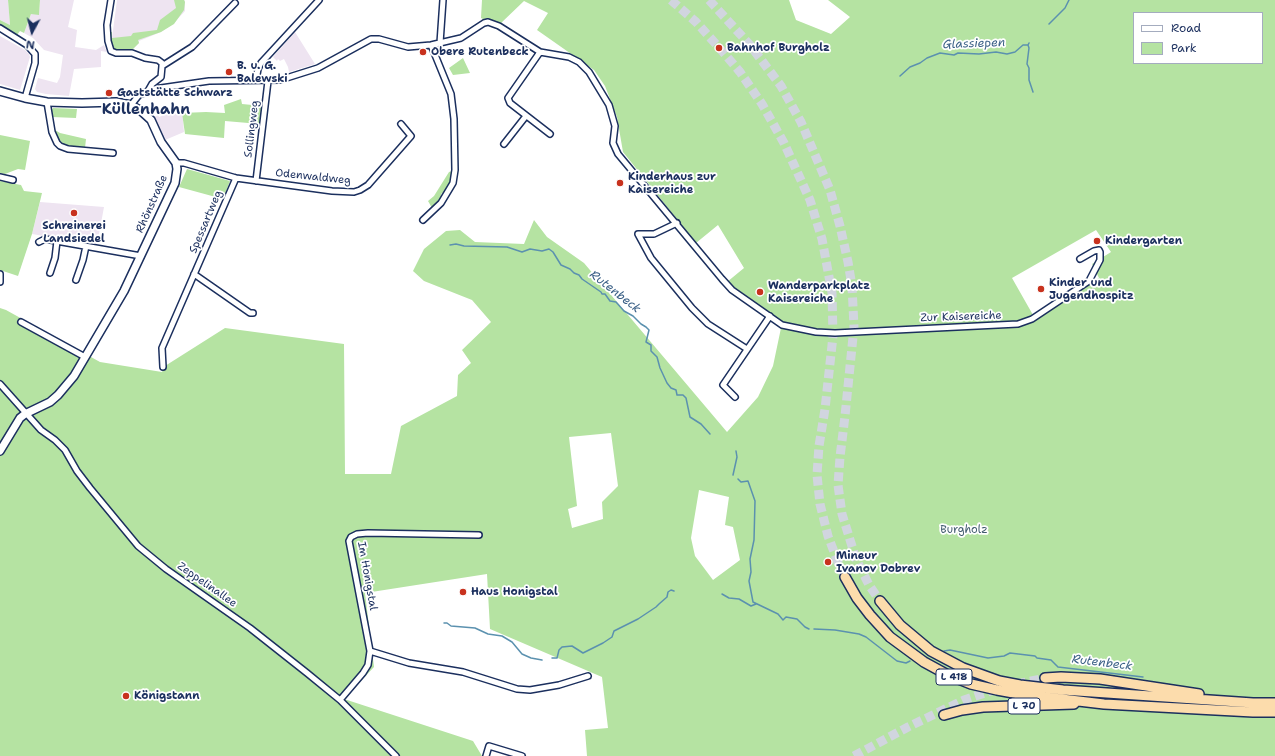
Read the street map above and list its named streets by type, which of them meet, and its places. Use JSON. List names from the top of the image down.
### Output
{
  "streets": {
    "highway": ["L 418", "L 70"],
    "street": [
      "Sollingweg",
      "Odenwaldweg",
      "Rhönstraße",
      "Spessartweg",
      "Zur Kaisereiche",
      "Im Honigstal",
      "Zeppelinallee"
    ]
  },
  "crossings": [
    ["Sollingweg", "Odenwaldweg"],
    ["Odenwaldweg", "Rhönstraße"],
    ["Odenwaldweg", "Spessartweg"],
    ["Rhönstraße", "Zeppelinallee"],
    ["Im Honigstal", "Zeppelinallee"],
    ["L 418", "L 70"]
  ],
  "districts": ["Küllenhahn"],
  "water": ["Glassiepen", "Rutenbeck"],
  "parks": ["Burgholz"],
  "places": [
    "Bahnhof Burgholz",
    "Obere Rutenbeck",
    "B. u. G. Balewski",
    "Gaststätte Schwarz",
    "Kinderhaus zur Kaisereiche",
    "Schreinerei Landsiedel",
    "Kindergarten",
    "Kinder und Jugendhospitz",
    "Wanderparkplatz Kaisereiche",
    "Mineur Ivanov Dobrev",
    "Haus Honigstal",
    "Königstann"
  ],
  "legend": ["Road", "Park"],
  "north": "bottom"
}
